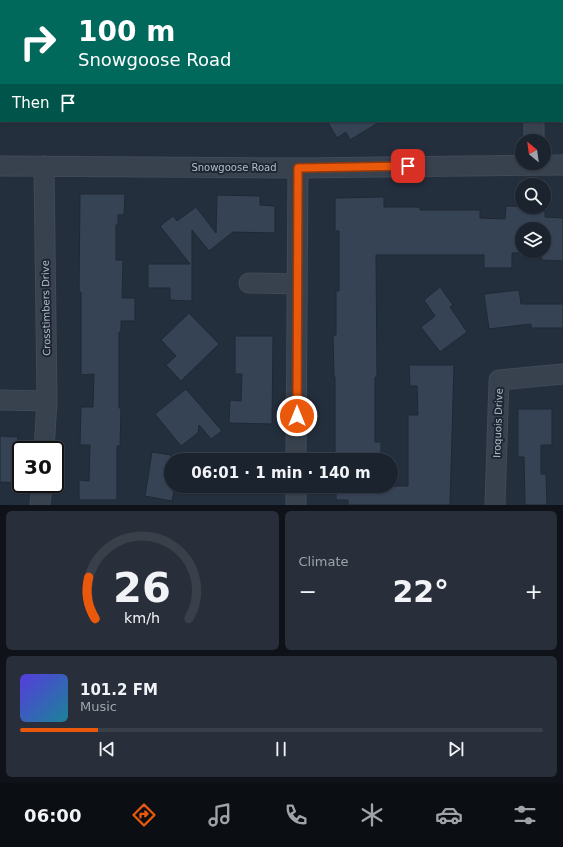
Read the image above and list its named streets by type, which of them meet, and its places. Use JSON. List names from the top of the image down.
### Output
{
  "streets": {
    "street": ["Snowgoose Road", "Crosstimbers Drive", "Iroquois Drive"]
  },
  "crossings": [
    ["Snowgoose Road", "Crosstimbers Drive"]
  ],
  "north": "top left",
  "page": {
    "turn": ["100 m", "Snowgoose Road"],
    "then": "Then",
    "limit": "30",
    "trip": "06:01 · 1 min · 140 m",
    "tile": "Climate",
    "heat": ["−", "22°", "+"],
    "song": ["101.2 FM", "Music"],
    "tabs": "06:00",
    "gauge": ["26", "km/h"]
  }
}
